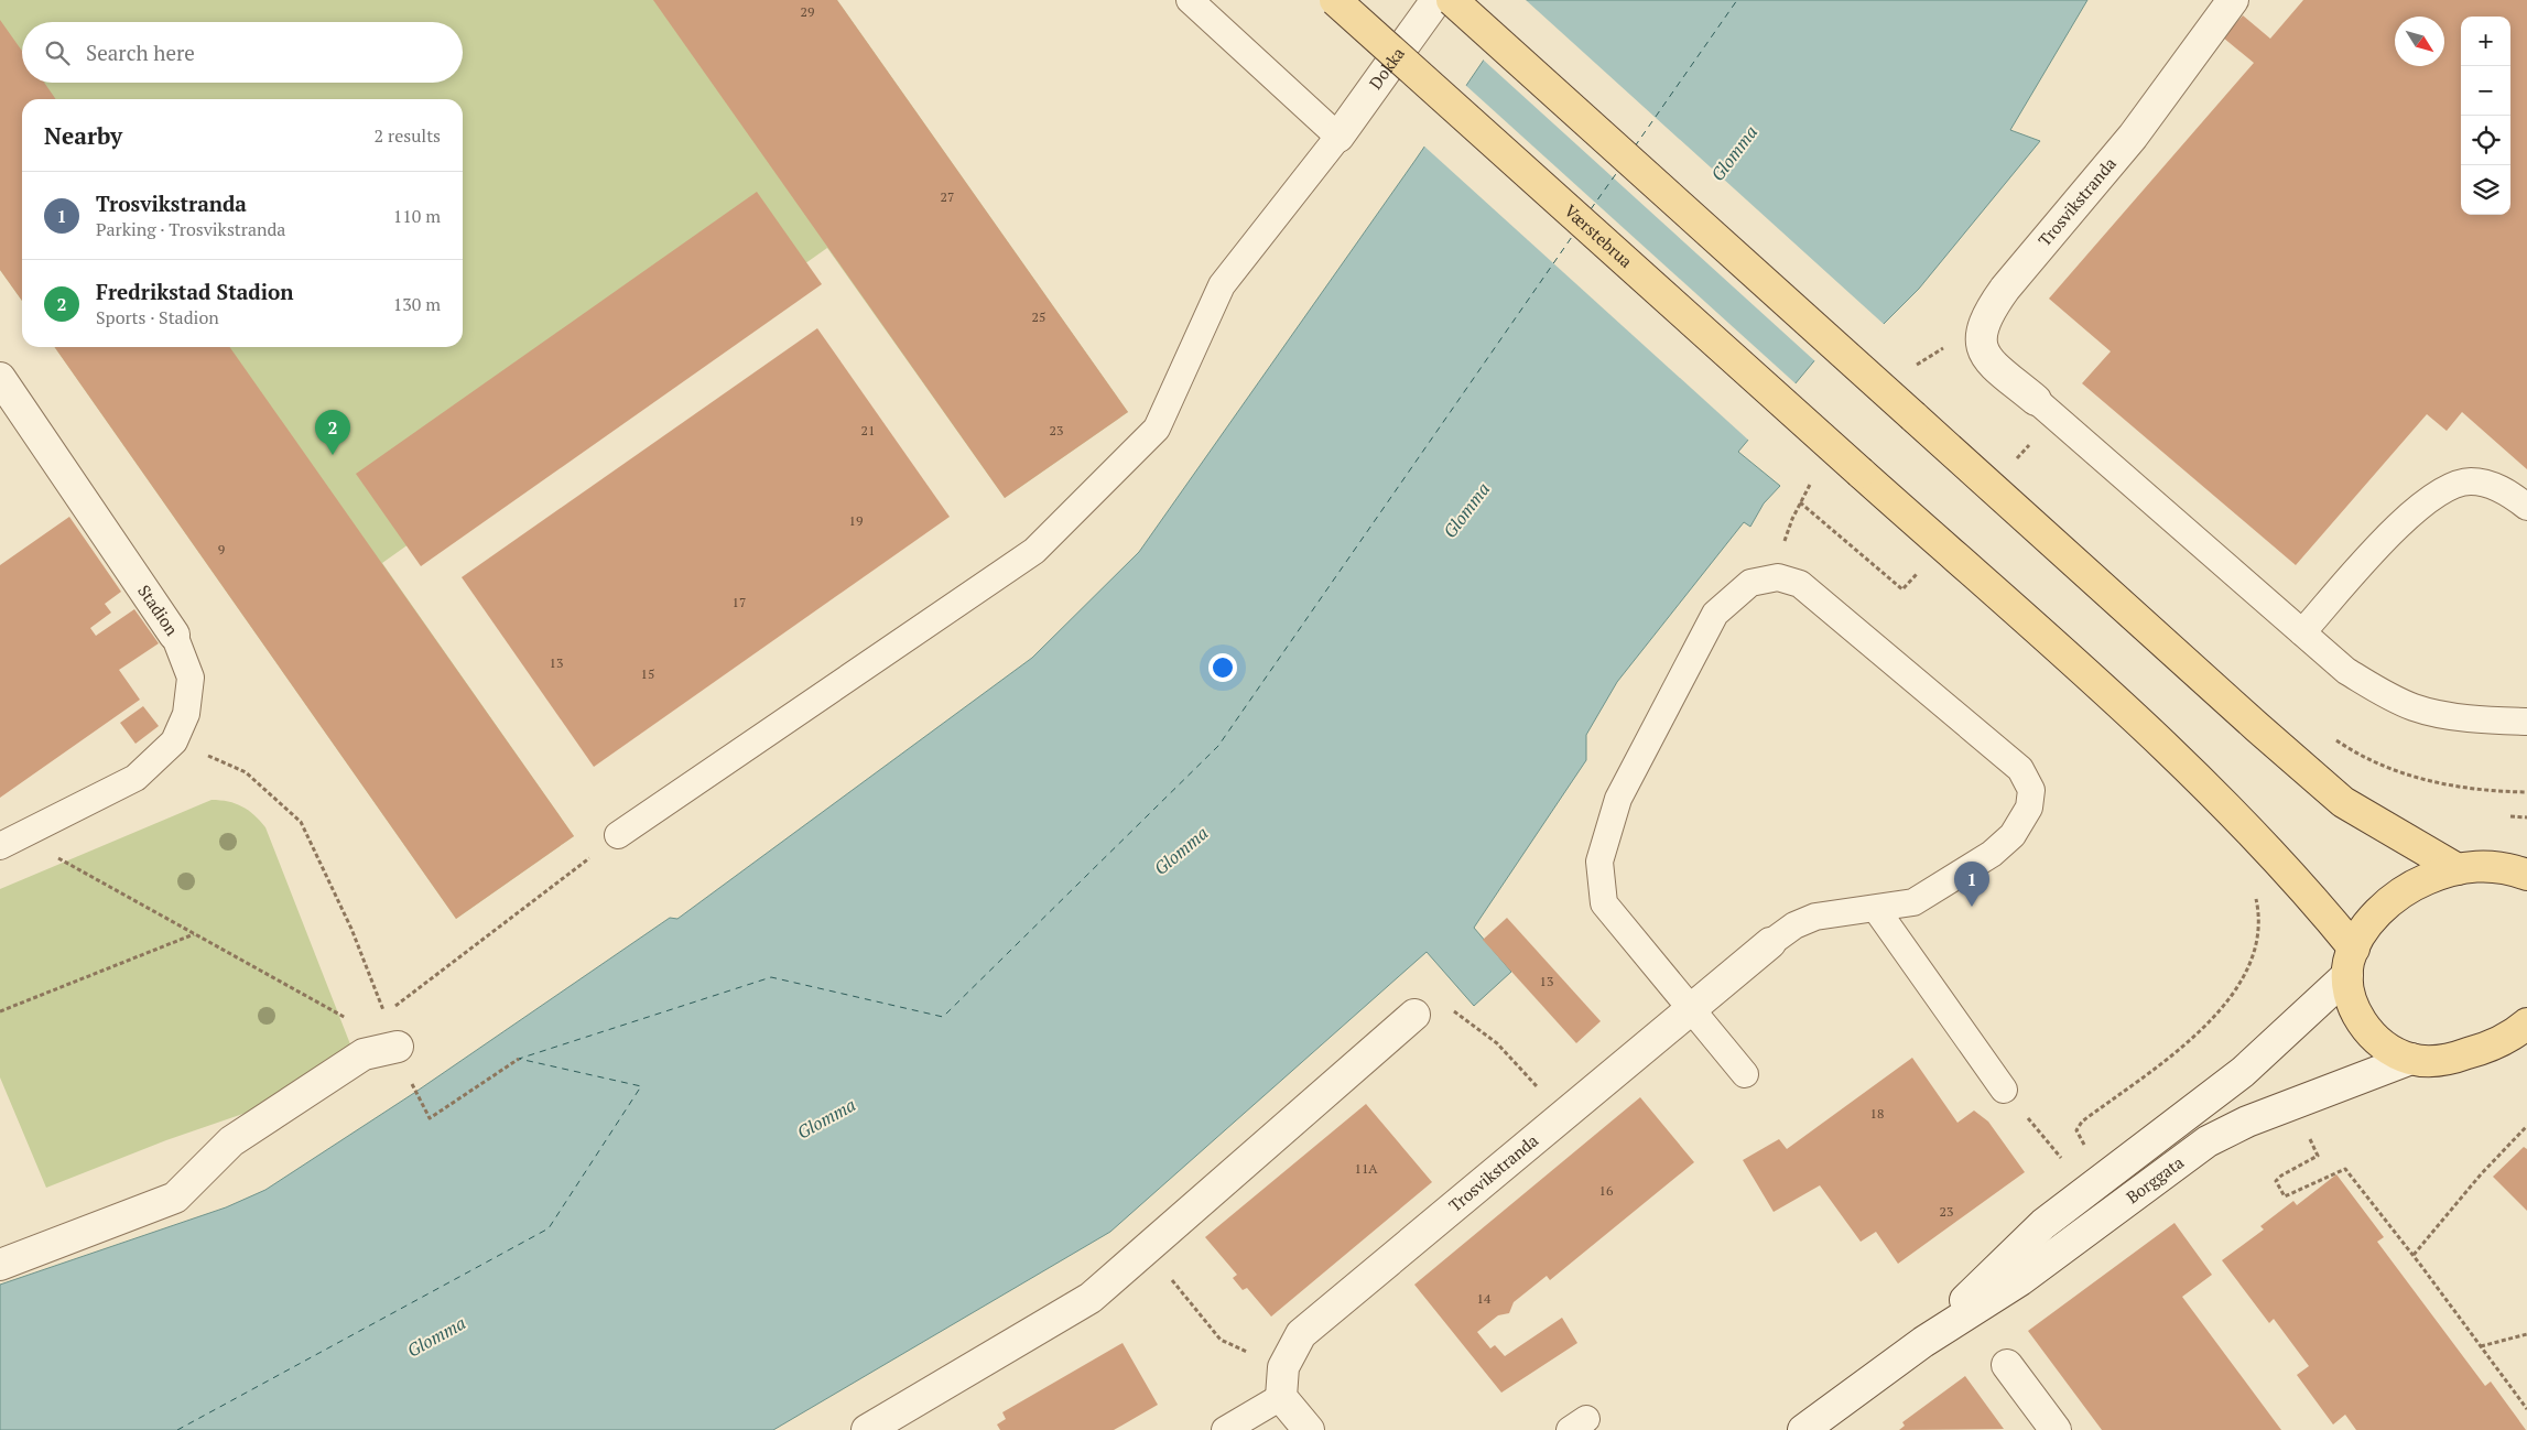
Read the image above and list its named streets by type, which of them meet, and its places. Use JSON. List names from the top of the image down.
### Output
{
  "streets": {
    "main road": ["Værstebrua"],
    "street": [
      "Dokka",
      "Trosvikstranda",
      "Stadion",
      "Borggata"
    ]
  },
  "crossings": [
    ["Værstebrua", "Borggata"]
  ],
  "water": ["Glomma"],
  "house_numbers": [
    "29",
    "27",
    "25",
    "21",
    "23",
    "19",
    "9",
    "17",
    "13",
    "15",
    "13",
    "18",
    "11A",
    "16",
    "23",
    "14"
  ],
  "north": "bottom right",
  "page": {
    "map_buttons": ["+", "−"],
    "search": "Search here",
    "heading": ["Nearby", "2 results"],
    "list": [
      {
        "mark": "1",
        "name": "Trosvikstranda",
        "note": "Parking · Trosvikstranda",
        "value": "110 m"
      },
      {
        "mark": "2",
        "name": "Fredrikstad Stadion",
        "note": "Sports · Stadion",
        "value": "130 m"
      }
    ],
    "pins": ["2", "1"]
  }
}
